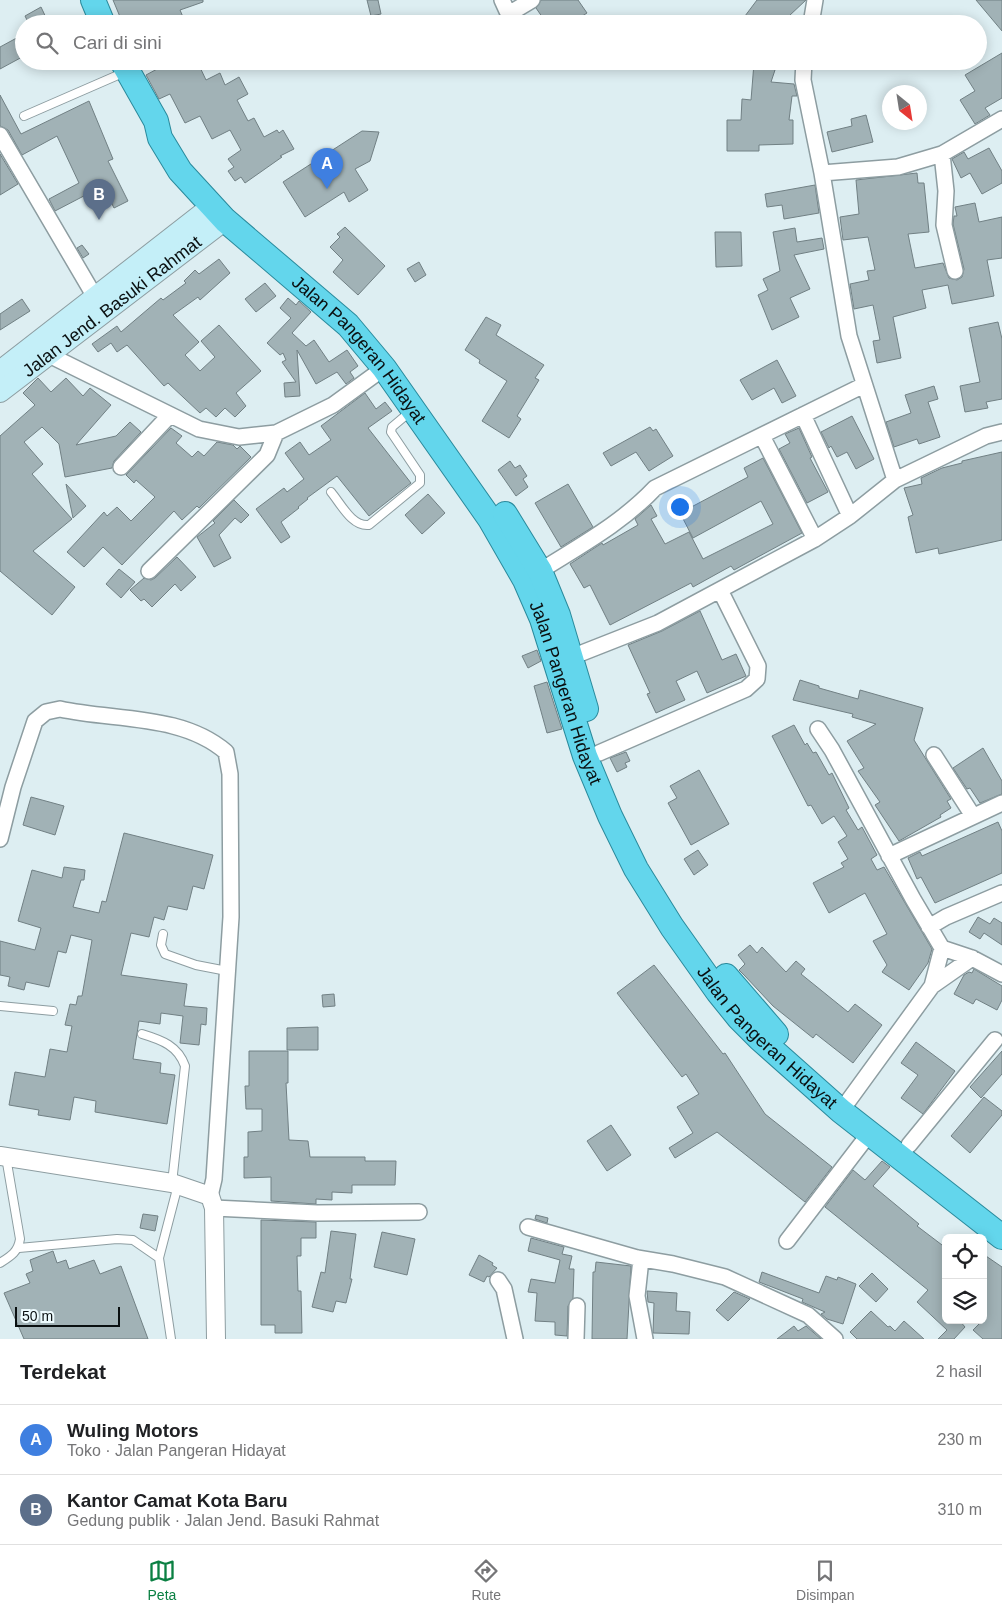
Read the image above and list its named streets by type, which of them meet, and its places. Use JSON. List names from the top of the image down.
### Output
{
  "streets": {
    "highway": ["Jalan Pangeran Hidayat"],
    "main road": ["Jalan Jend. Basuki Rahmat"]
  },
  "crossings": [
    ["Jalan Jend. Basuki Rahmat", "Jalan Pangeran Hidayat"]
  ],
  "scale_bar": "50 m",
  "north": "bottom right",
  "page": {
    "search": "Cari di sini",
    "pins": ["A", "B"],
    "scale": "50 m",
    "heading": ["Terdekat", "2 hasil"],
    "list": [
      {
        "mark": "A",
        "name": "Wuling Motors",
        "note": "Toko · Jalan Pangeran Hidayat",
        "value": "230 m"
      },
      {
        "mark": "B",
        "name": "Kantor Camat Kota Baru",
        "note": "Gedung publik · Jalan Jend. Basuki Rahmat",
        "value": "310 m"
      }
    ],
    "nav": ["Peta", "Rute", "Disimpan"]
  }
}
